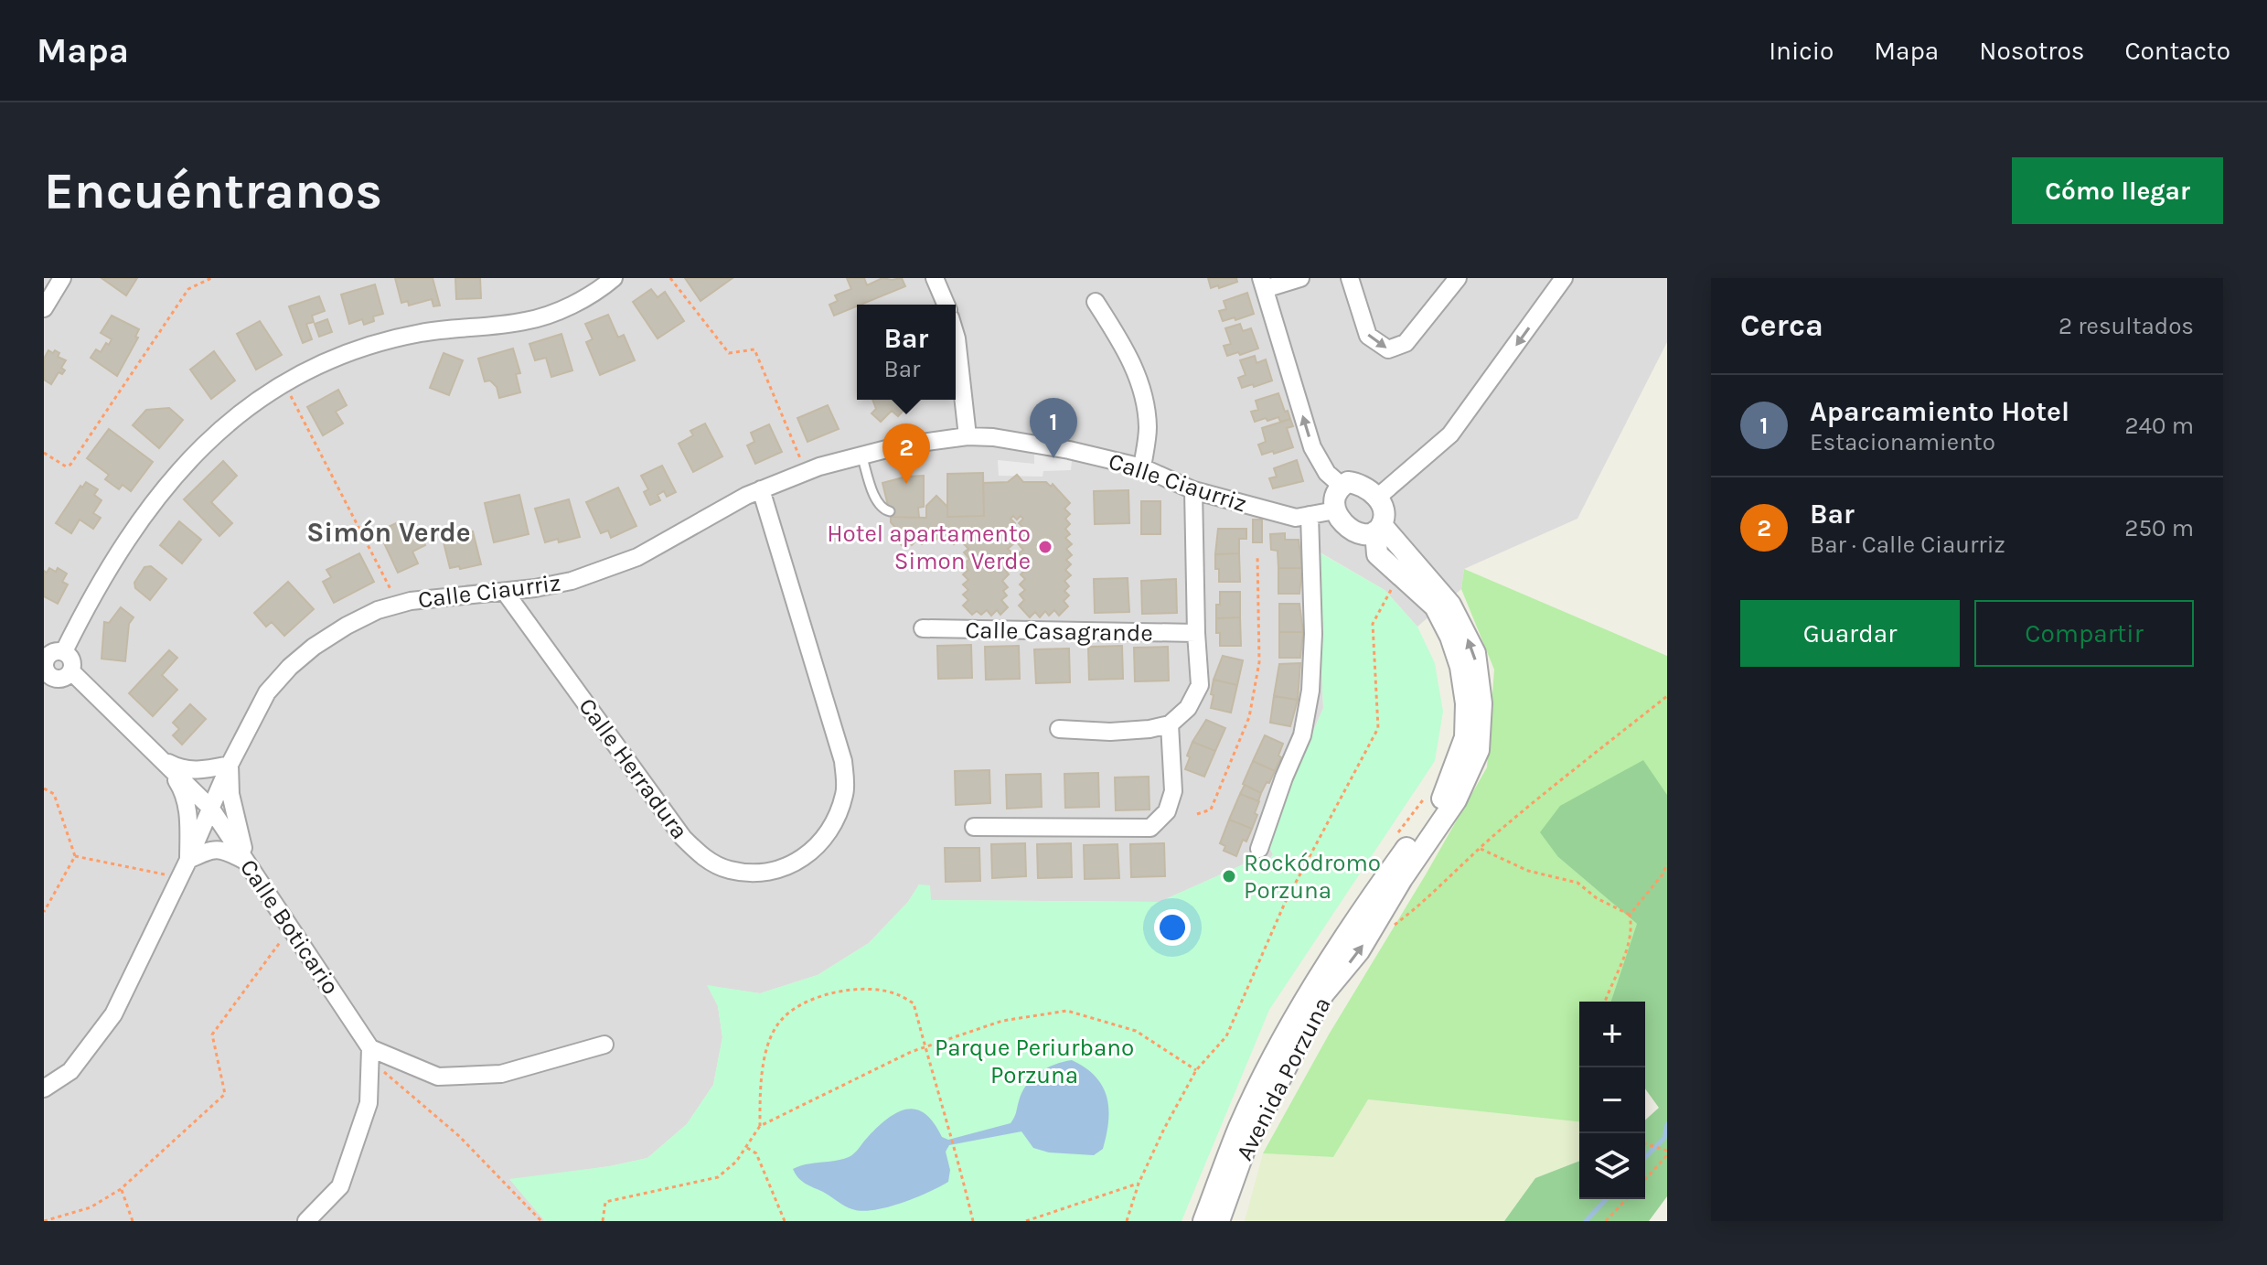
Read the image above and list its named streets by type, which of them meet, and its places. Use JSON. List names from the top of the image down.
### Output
{
  "streets": {
    "street": [
      "Calle Ciaurriz",
      "Calle Casagrande",
      "Calle Herradura",
      "Calle Boticario",
      "Avenida Porzuna"
    ]
  },
  "crossings": [
    ["Calle Ciaurriz", "Calle Herradura"],
    ["Calle Ciaurriz", "Calle Boticario"],
    ["Calle Ciaurriz", "Avenida Porzuna"]
  ],
  "districts": ["Simón Verde"],
  "parks": ["Parque Periurbano Porzuna"],
  "places": ["Hotel apartamento Simon Verde", "Rockódromo Porzuna"],
  "page": {
    "header": "Mapa",
    "nav": [
      "Inicio",
      "Mapa",
      "Nosotros",
      "Contacto"
    ],
    "buttons": [
      "Cómo llegar",
      ["Guardar", "Compartir"]
    ],
    "title": "Encuéntranos",
    "heading": ["Cerca", "2 resultados"],
    "popup": ["Bar", "Bar"],
    "list": [
      {
        "mark": "1",
        "name": "Aparcamiento Hotel",
        "note": "Estacionamiento",
        "value": "240 m"
      },
      {
        "mark": "2",
        "name": "Bar",
        "note": "Bar · Calle Ciaurriz",
        "value": "250 m"
      }
    ],
    "pins": ["1", "2"],
    "map_buttons": ["+", "−"]
  }
}
